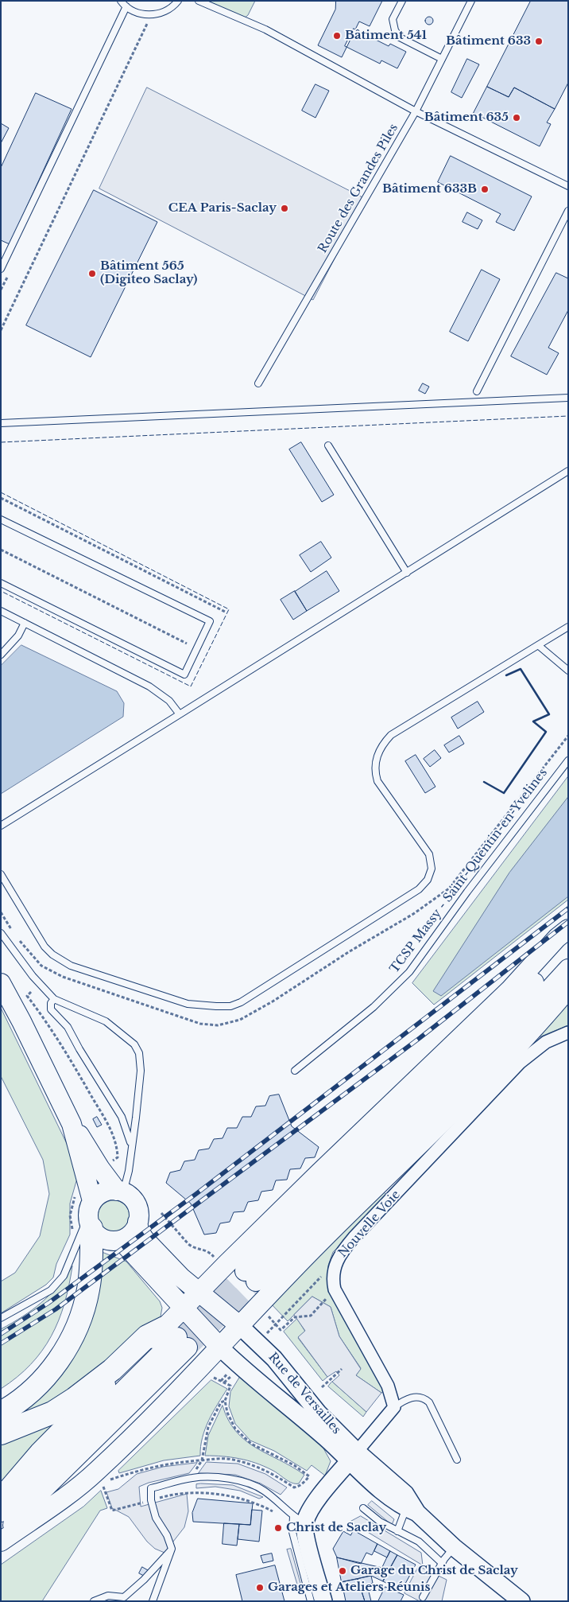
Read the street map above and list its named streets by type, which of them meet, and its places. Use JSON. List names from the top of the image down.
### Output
{
  "streets": {
    "main road": ["Rue de Versailles"],
    "street": ["Nouvelle Voie"],
    "lane": ["Route des Grandes Piles", "TCSP Massy - Saint-Quentin-en-Yvelines"]
  },
  "places": [
    "Bâtiment 541",
    "Bâtiment 633",
    "Bâtiment 635",
    "Bâtiment 633B",
    "CEA Paris-Saclay",
    "Bâtiment 565 (Digiteo Saclay)",
    "Christ de Saclay",
    "Garage du Christ de Saclay",
    "Garages et Ateliers Réunis"
  ]
}
